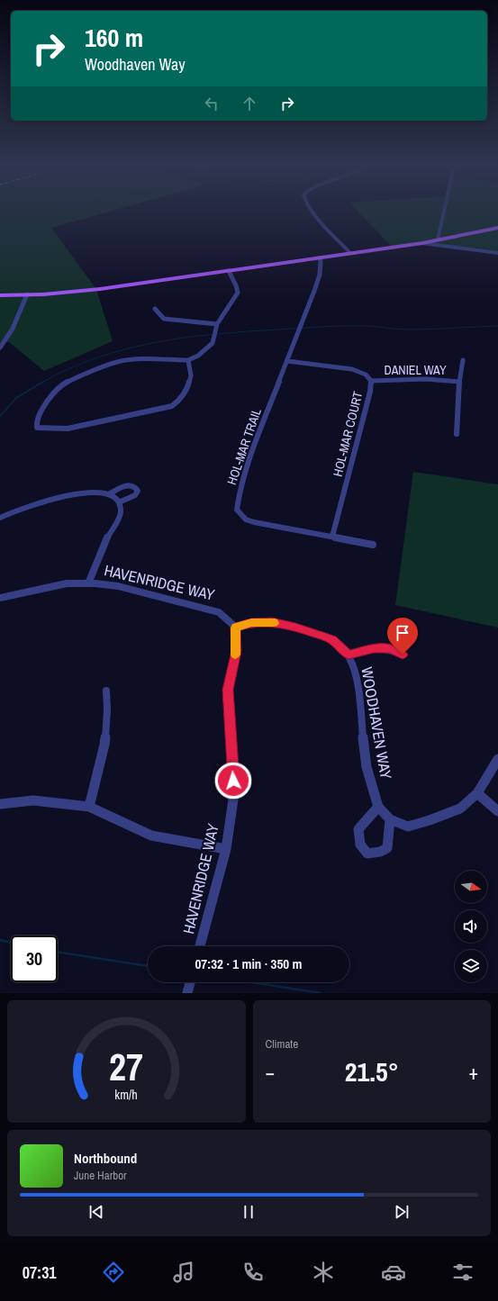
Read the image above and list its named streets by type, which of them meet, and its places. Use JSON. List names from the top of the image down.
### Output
{
  "streets": {
    "street": [
      "DANIEL WAY",
      "HOL-MAR COURT",
      "HOL-MAR TRAIL",
      "HAVENRIDGE WAY",
      "WOODHAVEN WAY"
    ]
  },
  "crossings": [
    ["DANIEL WAY", "HOL-MAR COURT"],
    ["HOL-MAR COURT", "HOL-MAR TRAIL"],
    ["HAVENRIDGE WAY", "WOODHAVEN WAY"]
  ],
  "north": "right",
  "page": {
    "turn": ["160 m", "Woodhaven Way"],
    "limit": "30",
    "trip": "07:32 · 1 min · 350 m",
    "tile": "Climate",
    "heat": ["−", "21.5°", "+"],
    "song": ["Northbound", "June Harbor"],
    "tabs": "07:31",
    "gauge": ["27", "km/h"]
  }
}
